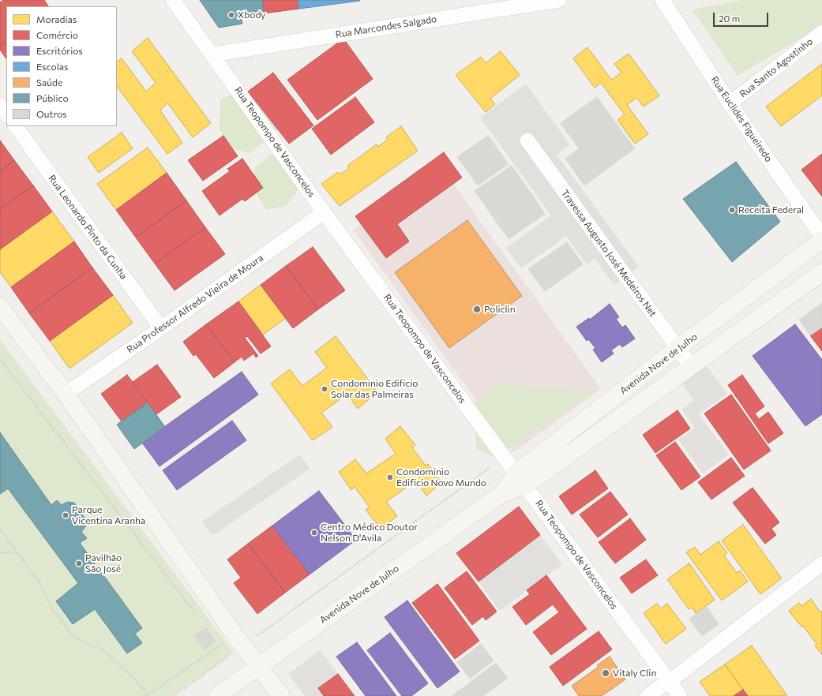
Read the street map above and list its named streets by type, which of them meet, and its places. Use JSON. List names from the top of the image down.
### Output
{
  "streets": {
    "main road": ["Avenida Nove de Julho"],
    "street": [
      "Rua Marcondes Salgado",
      "Rua Santo Agostinho",
      "Rua Euclides Figueiredo",
      "Rua Teopompo de Vasconcelos",
      "Rua Leonardo Pinto da Cunha",
      "Travessa Augusto José Medeiros Net",
      "Rua Professor Alfredo Vieira de Moura"
    ]
  },
  "crossings": [
    ["Rua Marcondes Salgado", "Rua Teopompo de Vasconcelos"],
    ["Rua Santo Agostinho", "Rua Euclides Figueiredo"],
    ["Rua Teopompo de Vasconcelos", "Rua Professor Alfredo Vieira de Moura"],
    ["Rua Teopompo de Vasconcelos", "Avenida Nove de Julho"],
    ["Rua Leonardo Pinto da Cunha", "Rua Professor Alfredo Vieira de Moura"],
    ["Travessa Augusto José Medeiros Net", "Avenida Nove de Julho"]
  ],
  "places": [
    "Xbody",
    "Receita Federal",
    "Policlin",
    "Condomínio Edifício Solar das Palmeiras",
    "Condomínio Edifício Novo Mundo",
    "Parque Vicentina Aranha",
    "Centro Médico Doutor Nelson D'Avila",
    "Pavilhão São José",
    "Vitaly Clin"
  ],
  "legend": [
    "Moradias",
    "Comércio",
    "Escritórios",
    "Escolas",
    "Saúde",
    "Público",
    "Outros"
  ],
  "scale_bar": "20 m"
}
